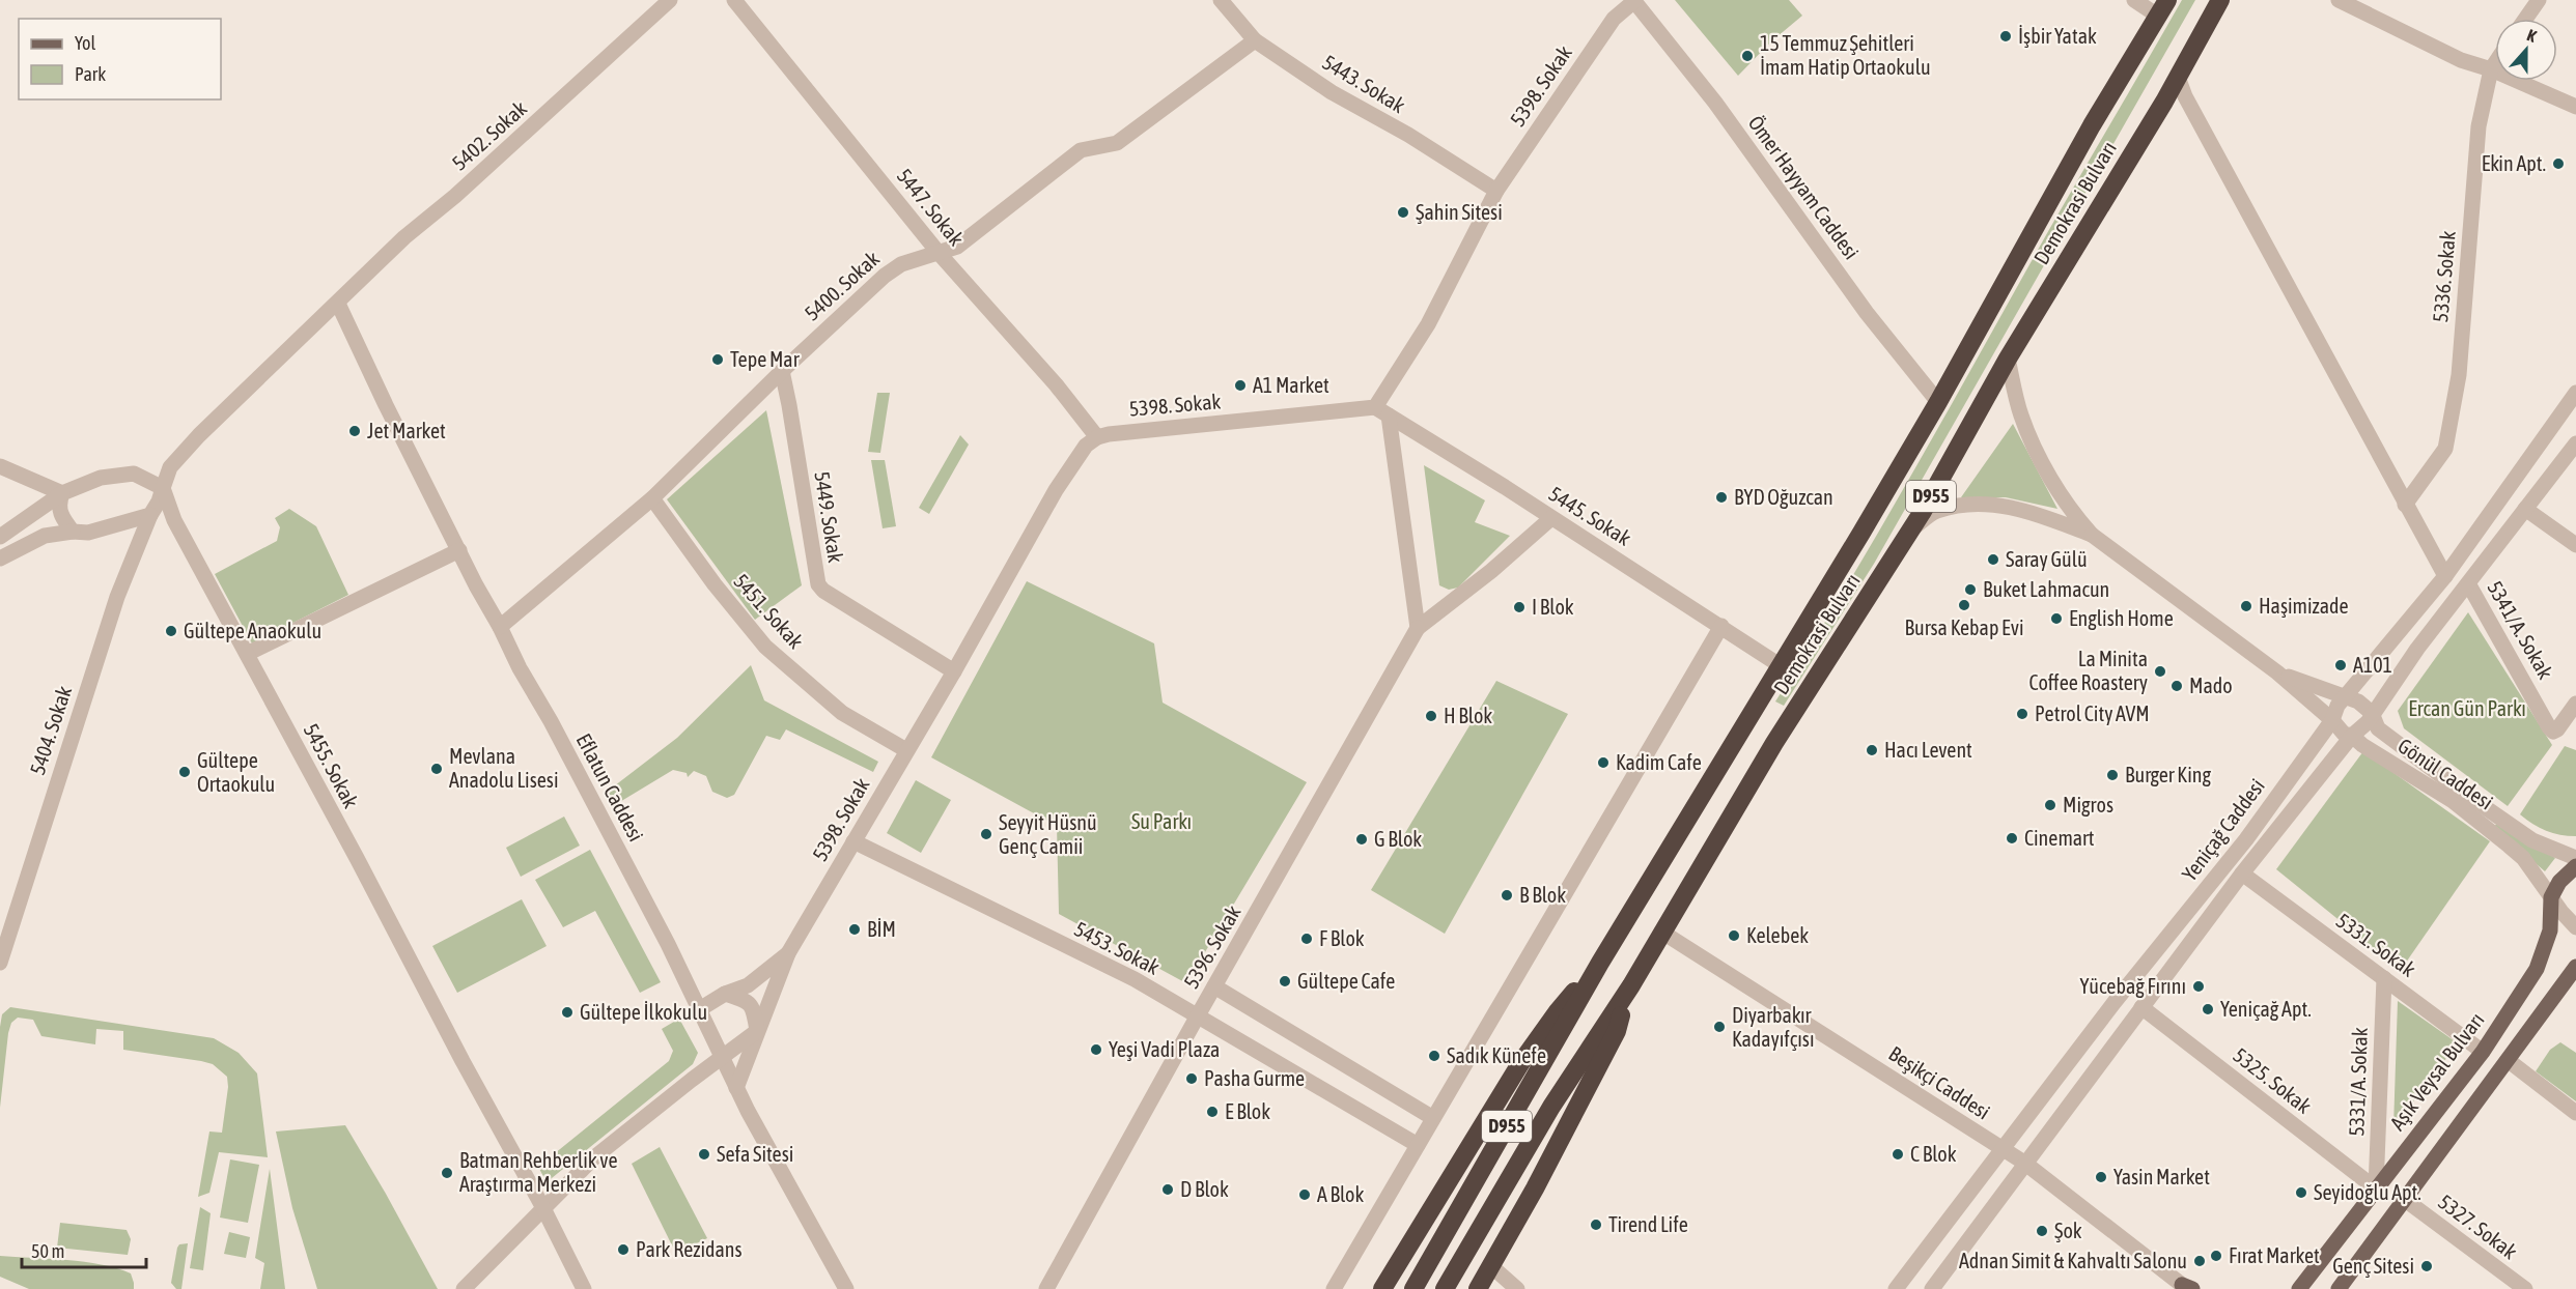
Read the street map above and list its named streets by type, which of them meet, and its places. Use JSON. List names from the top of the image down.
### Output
{
  "streets": {
    "highway": ["Demokrasi Bulvarı", "D955"],
    "main road": ["Aşık Veysal Bulvarı"],
    "street": [
      "5443. Sokak",
      "5398. Sokak",
      "5402. Sokak",
      "Ömer Hayyam Caddesi",
      "5447. Sokak",
      "5336. Sokak",
      "5400. Sokak",
      "5445. Sokak",
      "5449. Sokak",
      "5451. Sokak",
      "5341/A. Sokak",
      "5404. Sokak",
      "5455. Sokak",
      "Gönül Caddesi",
      "Eflatun Caddesi",
      "Yeniçağ Caddesi",
      "5331. Sokak",
      "5396. Sokak",
      "5453. Sokak",
      "5325. Sokak",
      "5331/A. Sokak",
      "Beşikçi Caddesi",
      "5327. Sokak"
    ]
  },
  "crossings": [
    ["5443. Sokak", "5398. Sokak"],
    ["5443. Sokak", "5400. Sokak"],
    ["5398. Sokak", "Ömer Hayyam Caddesi"],
    ["5398. Sokak", "5447. Sokak"],
    ["5398. Sokak", "5445. Sokak"],
    ["5398. Sokak", "5449. Sokak"],
    ["5398. Sokak", "5451. Sokak"],
    ["5398. Sokak", "Eflatun Caddesi"],
    ["5398. Sokak", "5453. Sokak"],
    ["5402. Sokak", "Eflatun Caddesi"],
    ["Ömer Hayyam Caddesi", "Demokrasi Bulvarı"],
    ["Demokrasi Bulvarı", "5445. Sokak"],
    ["Demokrasi Bulvarı", "Beşikçi Caddesi"],
    ["5447. Sokak", "5400. Sokak"],
    ["5400. Sokak", "5449. Sokak"],
    ["5400. Sokak", "5451. Sokak"],
    ["5400. Sokak", "Eflatun Caddesi"],
    ["5341/A. Sokak", "Yeniçağ Caddesi"],
    ["5404. Sokak", "5455. Sokak"],
    ["Gönül Caddesi", "Yeniçağ Caddesi"],
    ["Gönül Caddesi", "Aşık Veysal Bulvarı"],
    ["Yeniçağ Caddesi", "5331. Sokak"],
    ["Yeniçağ Caddesi", "5325. Sokak"],
    ["Yeniçağ Caddesi", "Beşikçi Caddesi"],
    ["5331. Sokak", "Aşık Veysal Bulvarı"],
    ["5331. Sokak", "5331/A. Sokak"],
    ["5396. Sokak", "5453. Sokak"],
    ["Aşık Veysal Bulvarı", "5325. Sokak"],
    ["Aşık Veysal Bulvarı", "5331/A. Sokak"],
    ["5325. Sokak", "5331/A. Sokak"]
  ],
  "parks": ["Ercan Gün Parkı", "Su Parkı"],
  "places": [
    "İşbir Yatak",
    "15 Temmuz Şehitleri İmam Hatip Ortaokulu",
    "Ekin Apt.",
    "Şahin Sitesi",
    "Tepe Mar",
    "A1 Market",
    "Jet Market",
    "BYD Oğuzcan",
    "Saray Gülü",
    "Buket Lahmacun",
    "Bursa Kebap Evi",
    "Haşimizade",
    "I Blok",
    "English Home",
    "Gültepe Anaokulu",
    "A101",
    "La Minita Coffee Roastery",
    "Mado",
    "Petrol City AVM",
    "H Blok",
    "Hacı Levent",
    "Kadim Cafe",
    "Mevlana Anadolu Lisesi",
    "Gültepe Ortaokulu",
    "Burger King",
    "Migros",
    "Seyyit Hüsnü Genç Camii",
    "Cinemart",
    "G Blok",
    "B Blok",
    "BİM",
    "Kelebek",
    "F Blok",
    "Gültepe Cafe",
    "Yücebağ Fırını",
    "Yeniçağ Apt.",
    "Gültepe İlkokulu",
    "Diyarbakır Kadayıfçısı",
    "Yeşi Vadi Plaza",
    "Sadık Künefe",
    "Pasha Gurme",
    "E Blok",
    "Sefa Sitesi",
    "C Blok",
    "Batman Rehberlik ve Araştırma Merkezi",
    "Yasin Market",
    "D Blok",
    "Seyidoğlu Apt.",
    "A Blok",
    "Tirend Life",
    "Şok",
    "Park Rezidans",
    "Fırat Market",
    "Adnan Simit & Kahvaltı Salonu",
    "Genç Sitesi"
  ],
  "legend": ["Yol", "Park"],
  "scale_bar": "50 m",
  "north": "top"
}
